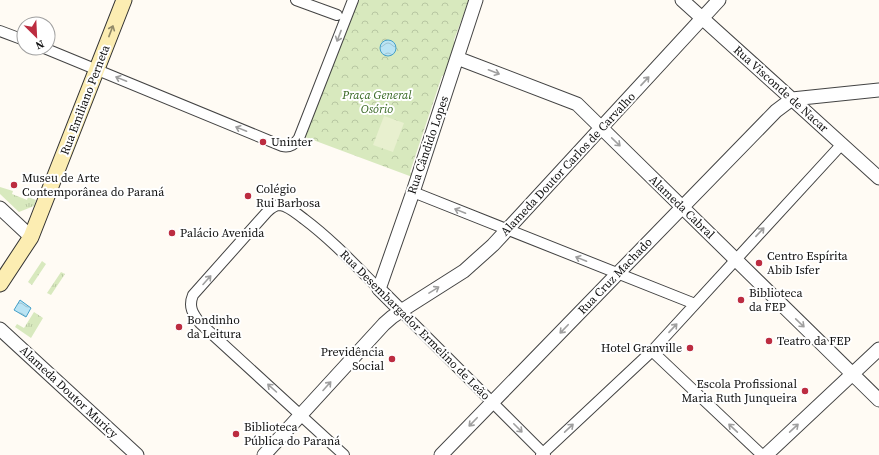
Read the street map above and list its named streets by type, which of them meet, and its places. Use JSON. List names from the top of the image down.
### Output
{
  "streets": {
    "main road": ["Rua Emiliano Perneta"],
    "street": [
      "Rua Visconde de Nacar",
      "Rua Cândido Lopes",
      "Alameda Doutor Carlos de Carvalho",
      "Alameda Cabral",
      "Rua Cruz Machado",
      "Rua Desembargador Ermelino de Leão",
      "Alameda Doutor Muricy"
    ]
  },
  "crossings": [
    ["Rua Visconde de Nacar", "Alameda Doutor Carlos de Carvalho"],
    ["Rua Visconde de Nacar", "Rua Cruz Machado"],
    ["Rua Cândido Lopes", "Alameda Cabral"],
    ["Rua Cândido Lopes", "Rua Desembargador Ermelino de Leão"],
    ["Alameda Doutor Carlos de Carvalho", "Alameda Cabral"],
    ["Alameda Doutor Carlos de Carvalho", "Rua Desembargador Ermelino de Leão"],
    ["Alameda Cabral", "Rua Cruz Machado"],
    ["Rua Cruz Machado", "Rua Desembargador Ermelino de Leão"]
  ],
  "one_way": ["Alameda Doutor Carlos de Carvalho", "Alameda Cabral"],
  "parks": ["Praça General Osório"],
  "places": [
    "Uninter",
    "Museu de Arte Contemporânea do Paraná",
    "Colégio Rui Barbosa",
    "Palácio Avenida",
    "Centro Espírita Abib Isfer",
    "Biblioteca da FEP",
    "Bondinho da Leitura",
    "Teatro da FEP",
    "Hotel Granville",
    "Previdência Social",
    "Escola Profissional Maria Ruth Junqueira",
    "Biblioteca Pública do Paraná"
  ],
  "north": "bottom right"
}
